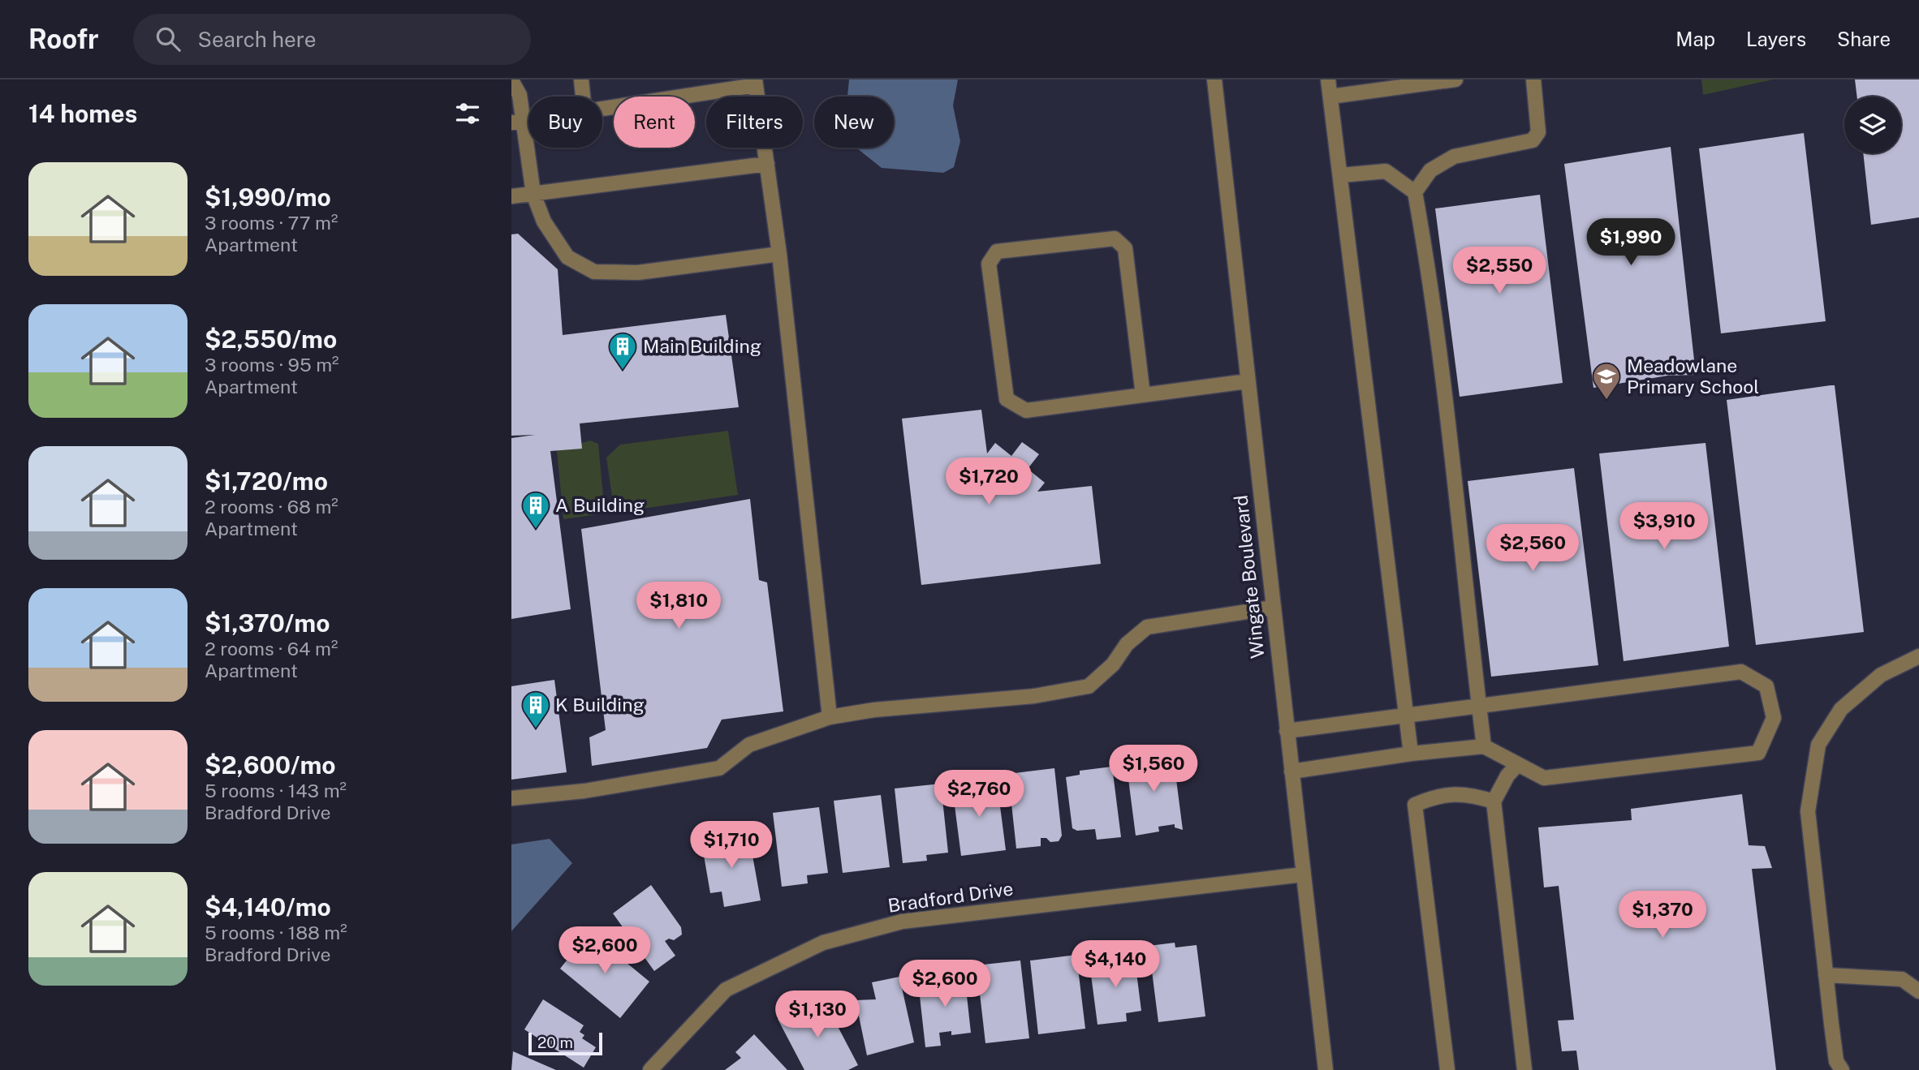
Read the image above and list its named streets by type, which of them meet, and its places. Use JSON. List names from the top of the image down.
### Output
{
  "streets": {
    "street": ["Wingate Boulevard", "Bradford Drive"]
  },
  "crossings": [
    ["Wingate Boulevard", "Bradford Drive"]
  ],
  "places": {
    "building": ["Main Building", "A Building", "K Building"],
    "school or university": ["Meadowlane Primary School"]
  },
  "scale_bar": "20 m",
  "page": {
    "header": "Roofr",
    "search": "Search here",
    "nav": ["Map", "Layers", "Share"],
    "heading": "14 homes",
    "chip": [
      "Buy",
      "Rent",
      "Filters",
      "New"
    ],
    "list": [
      {
        "name": "$1,990/mo",
        "note": "3 rooms · 77 m² · Apartment"
      },
      {
        "name": "$2,550/mo",
        "note": "3 rooms · 95 m² · Apartment"
      },
      {
        "name": "$1,720/mo",
        "note": "2 rooms · 68 m² · Apartment"
      },
      {
        "name": "$1,370/mo",
        "note": "2 rooms · 64 m² · Apartment"
      },
      {
        "name": "$2,600/mo",
        "note": "5 rooms · 143 m² · Bradford Drive"
      },
      {
        "name": "$4,140/mo",
        "note": "5 rooms · 188 m² · Bradford Drive"
      }
    ],
    "price": [
      "$1,990",
      "$2,550",
      "$1,720",
      "$3,910",
      "$2,560",
      "$1,810",
      "$1,560",
      "$2,760",
      "$1,710",
      "$1,370",
      "$2,600",
      "$4,140",
      "$2,600",
      "$1,130"
    ],
    "scale": "20 m"
  }
}
